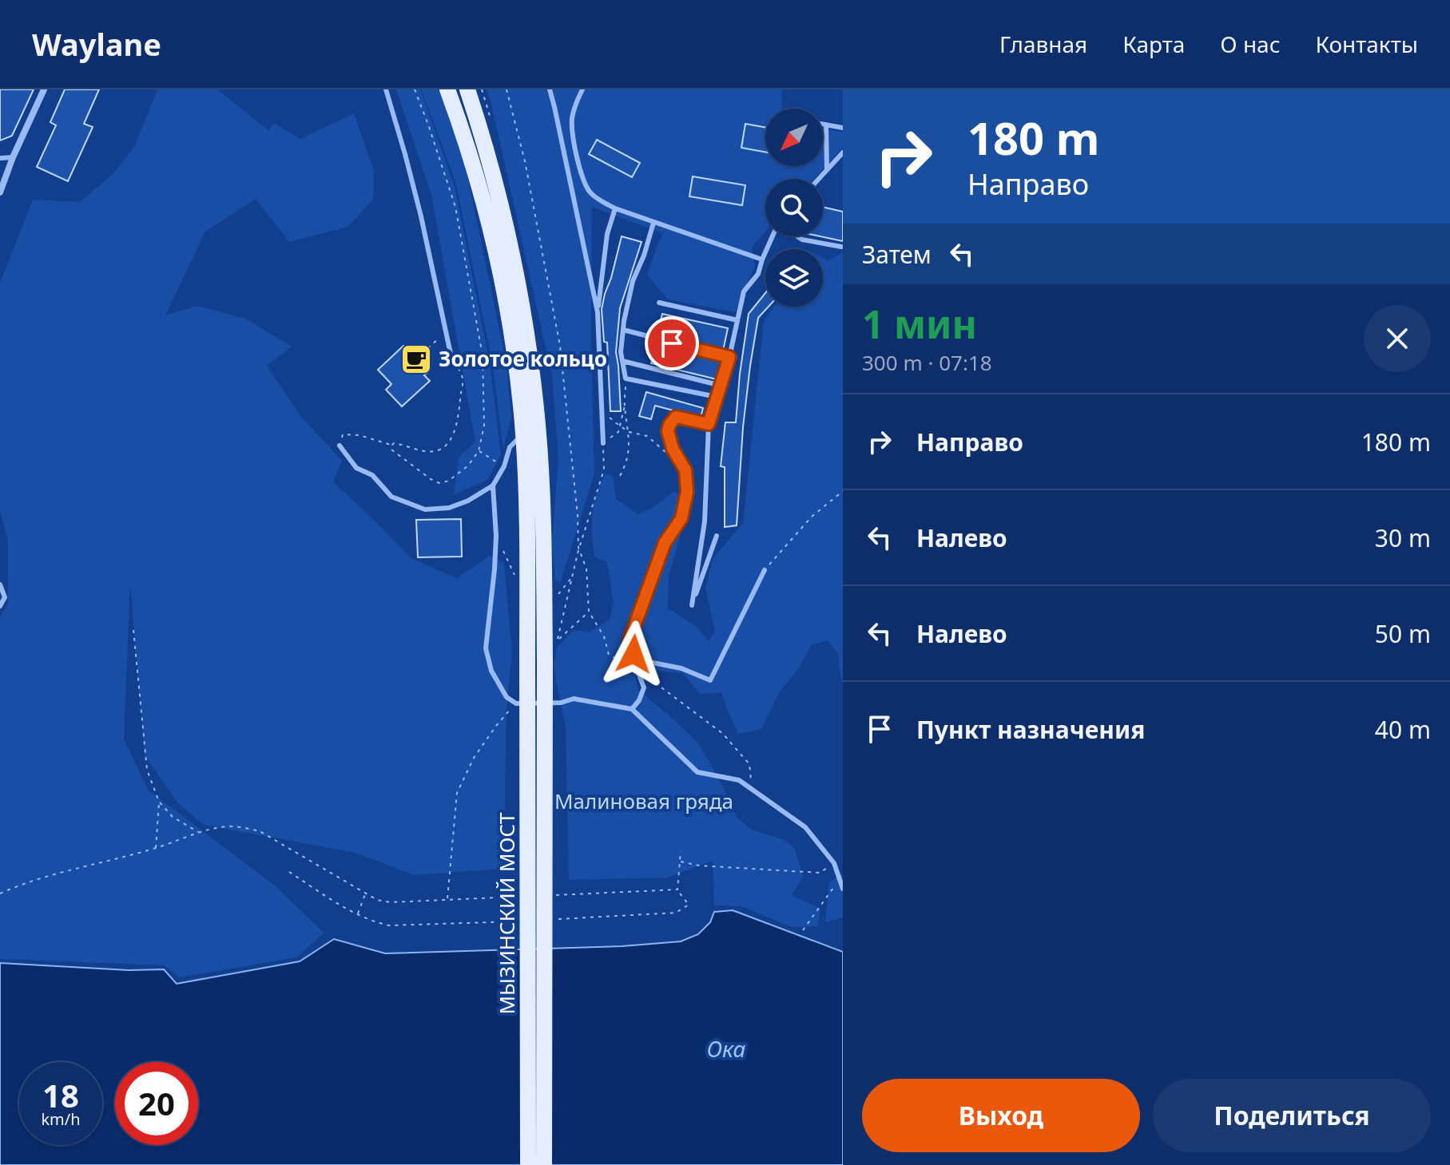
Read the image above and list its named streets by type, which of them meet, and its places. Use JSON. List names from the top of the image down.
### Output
{
  "streets": {
    "main road": ["МЫЗИНСКИЙ МОСТ"]
  },
  "water": ["Ока"],
  "parks": ["Малиновая гряда"],
  "places": {
    "cafe": ["Золотое кольцо"]
  },
  "north": "bottom left",
  "page": {
    "header": "Waylane",
    "nav": [
      "Главная",
      "Карта",
      "О нас",
      "Контакты"
    ],
    "turn": ["180 m", "Направо"],
    "then": "Затем",
    "heading": ["1 мин", "300 m · 07:18"],
    "list": [
      {
        "name": "Направо",
        "value": "180 m"
      },
      {
        "name": "Налево",
        "value": "30 m"
      },
      {
        "name": "Налево",
        "value": "50 m"
      },
      {
        "name": "Пункт назначения",
        "value": "40 m"
      }
    ],
    "speed": "18 km/h",
    "limit": "20",
    "buttons": ["Выход", "Поделиться"]
  }
}
